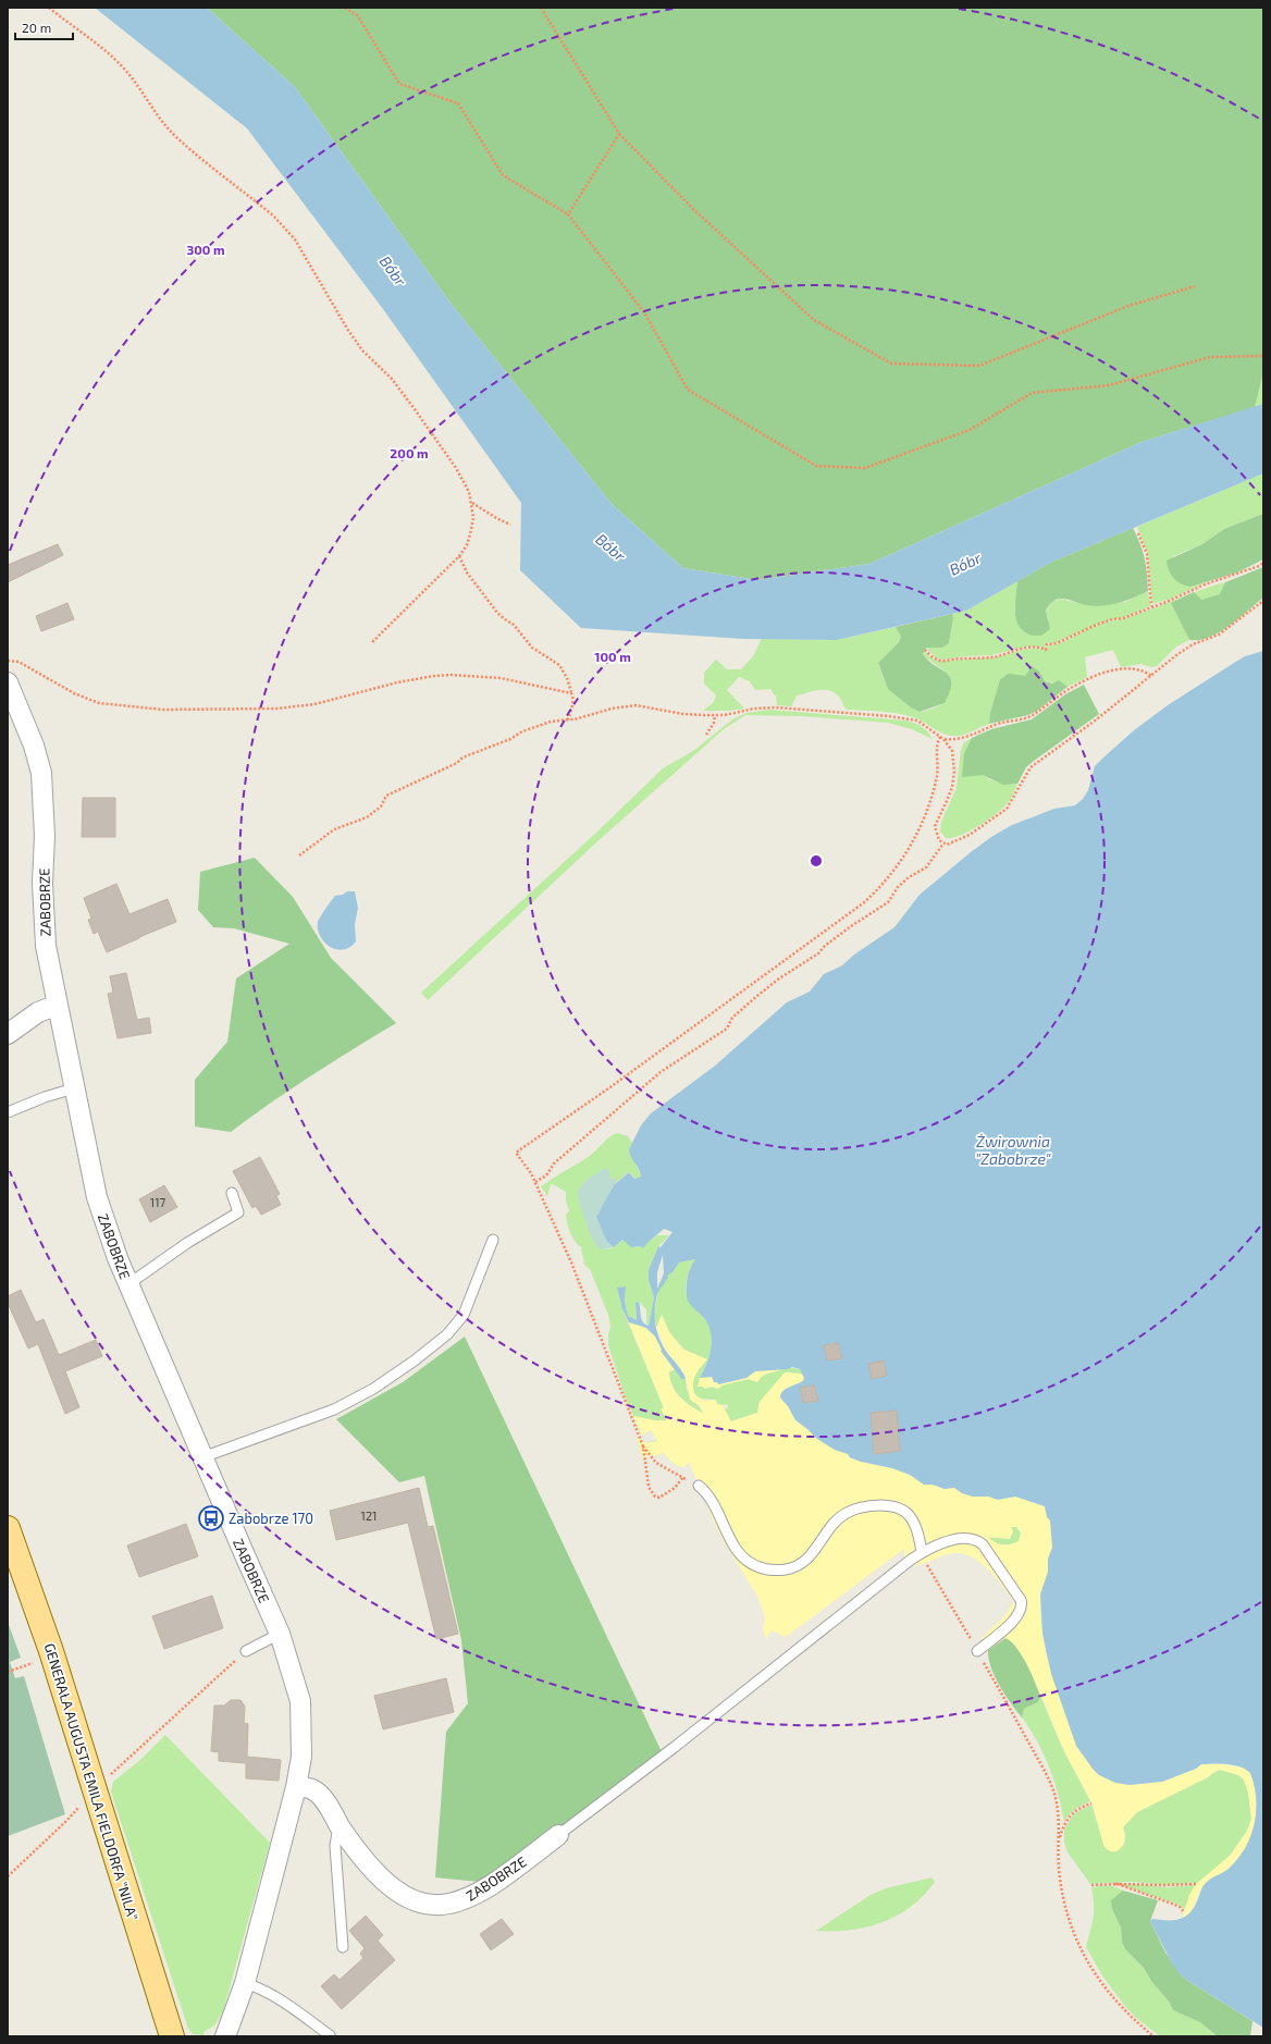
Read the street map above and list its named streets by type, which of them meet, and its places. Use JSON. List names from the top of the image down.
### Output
{
  "streets": {
    "main road": ["GENERAŁA AUGUSTA EMILA FIELDORFA \"NILA\""],
    "street": ["ZABOBRZE"]
  },
  "water": ["Bóbr", "Żwirownia \"Zabobrze\""],
  "places": {
    "bus stop": ["Zabobrze 170"]
  },
  "house_numbers": ["117", "121"],
  "scale_bar": "20 m",
  "rings": ["300 m", "200 m", "100 m"]
}
